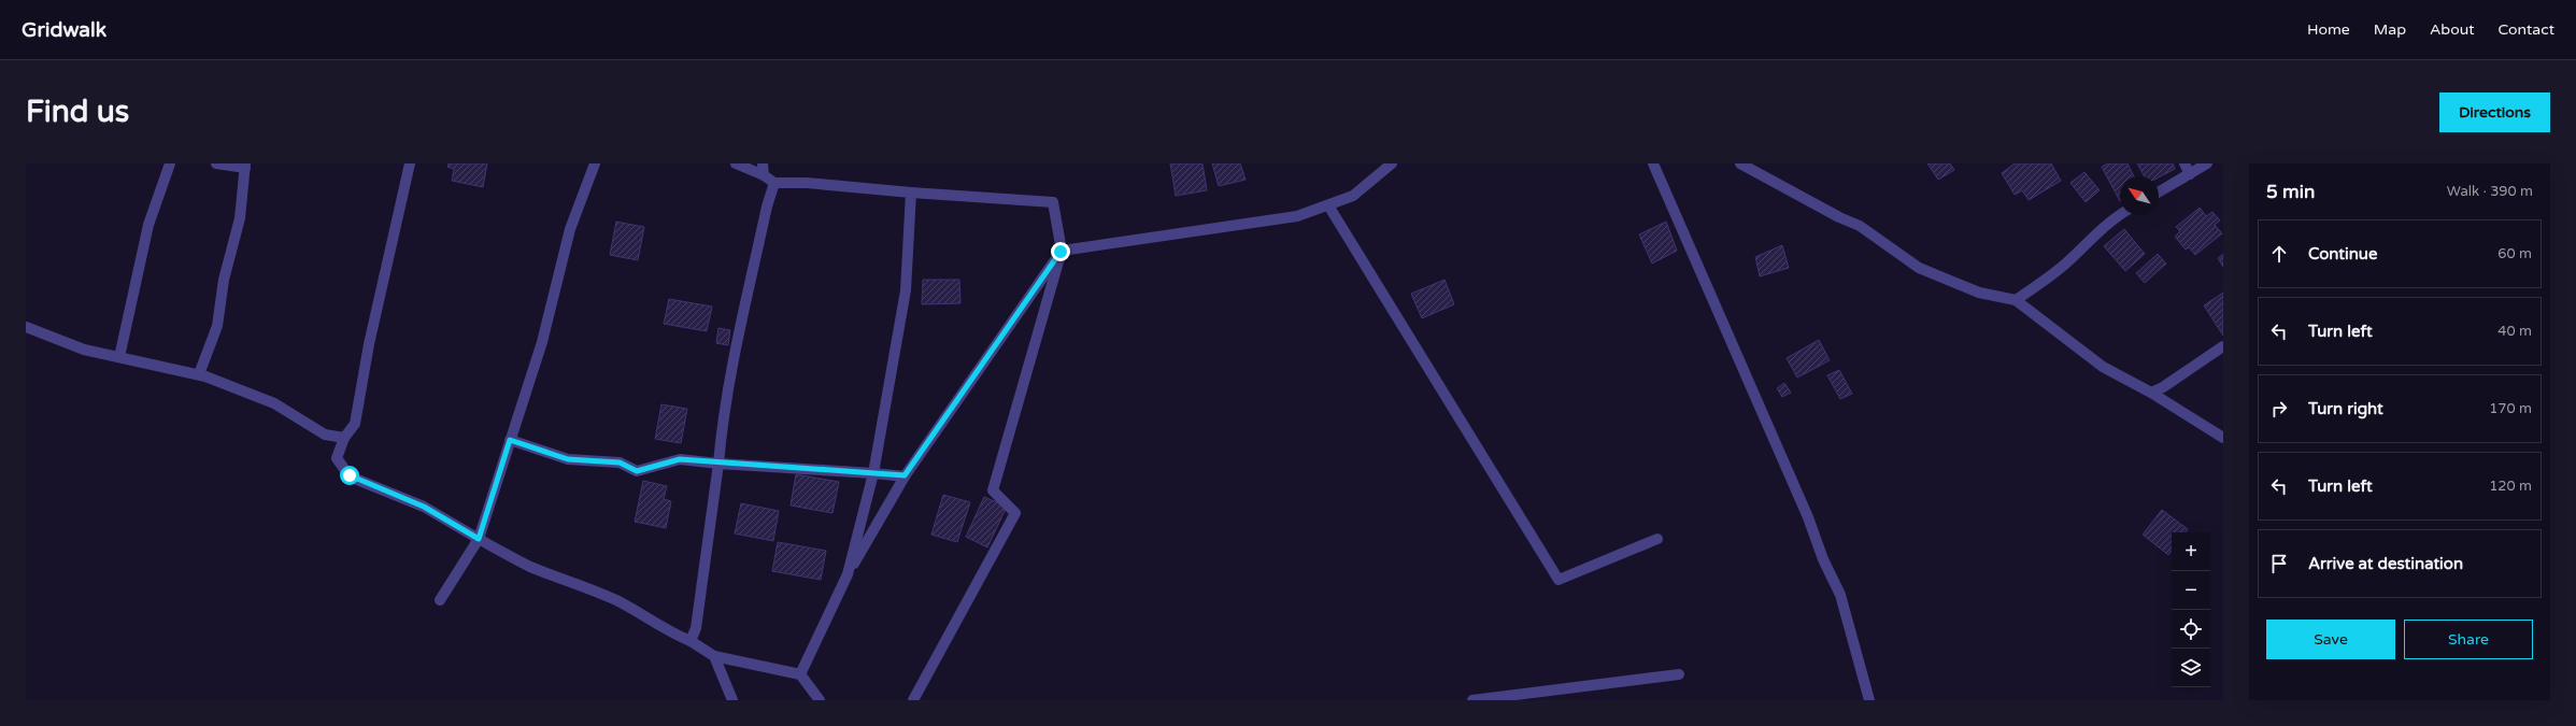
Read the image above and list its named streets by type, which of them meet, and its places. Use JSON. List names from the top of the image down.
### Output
{
  "north": "top left",
  "page": {
    "header": "Gridwalk",
    "nav": [
      "Home",
      "Map",
      "About",
      "Contact"
    ],
    "buttons": [
      "Directions",
      ["Save", "Share"]
    ],
    "title": "Find us",
    "heading": ["5 min", "Walk · 390 m"],
    "list": [
      ["Continue", "60 m"],
      ["Turn left", "40 m"],
      ["Turn right", "170 m"],
      ["Turn left", "120 m"],
      "Arrive at destination"
    ],
    "map_buttons": ["+", "−"]
  }
}
